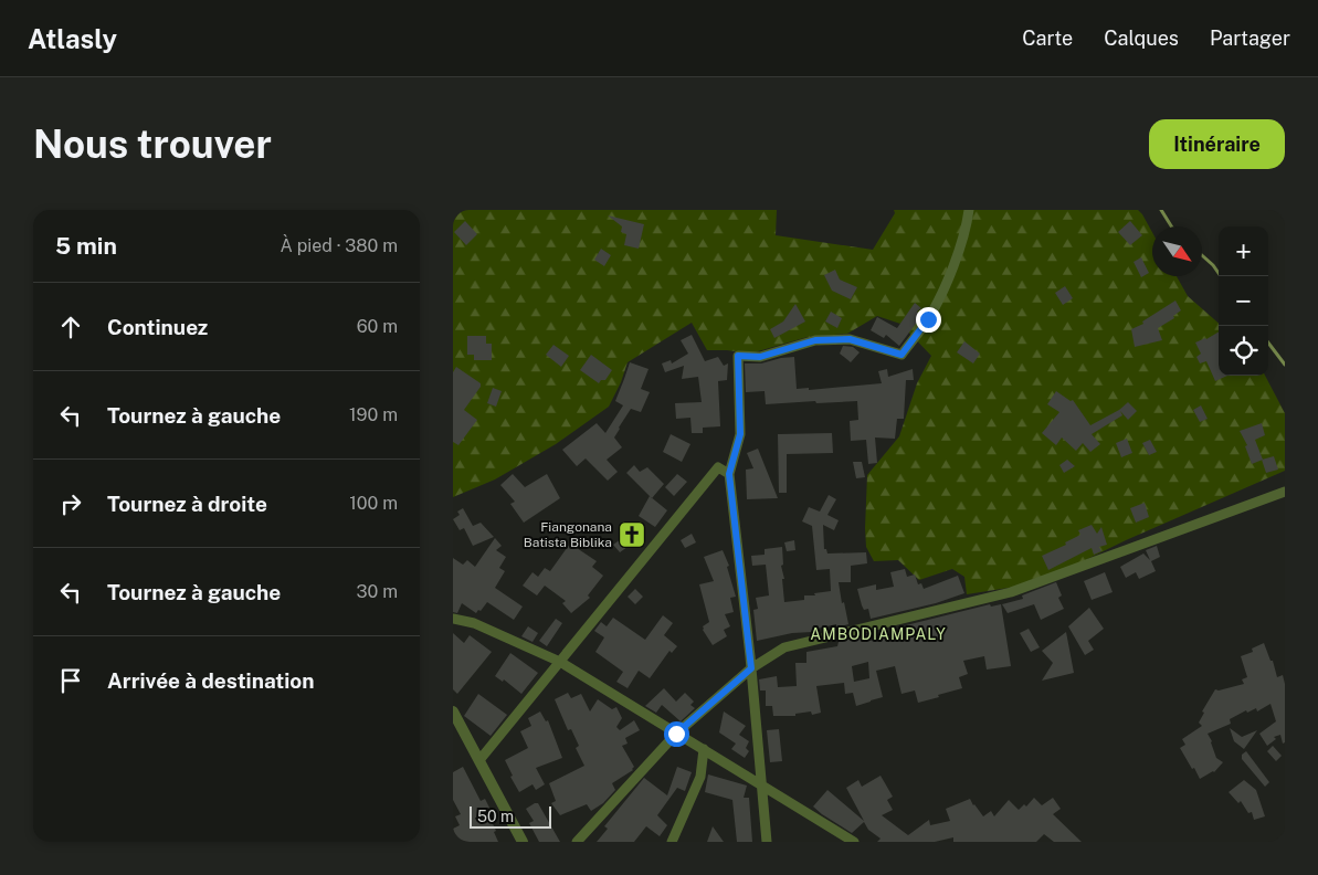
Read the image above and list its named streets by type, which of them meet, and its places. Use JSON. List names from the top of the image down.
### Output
{
  "districts": ["AMBODIAMPALY"],
  "places": {
    "church": ["Fiangonana Batista Biblika"]
  },
  "scale_bar": "50 m",
  "north": "bottom right",
  "page": {
    "header": "Atlasly",
    "nav": ["Carte", "Calques", "Partager"],
    "buttons": "Itinéraire",
    "title": "Nous trouver",
    "heading": ["5 min", "À pied · 380 m"],
    "map_buttons": ["+", "−"],
    "list": [
      ["Continuez", "60 m"],
      ["Tournez à gauche", "190 m"],
      ["Tournez à droite", "100 m"],
      ["Tournez à gauche", "30 m"],
      "Arrivée à destination"
    ],
    "scale": "50 m"
  }
}
